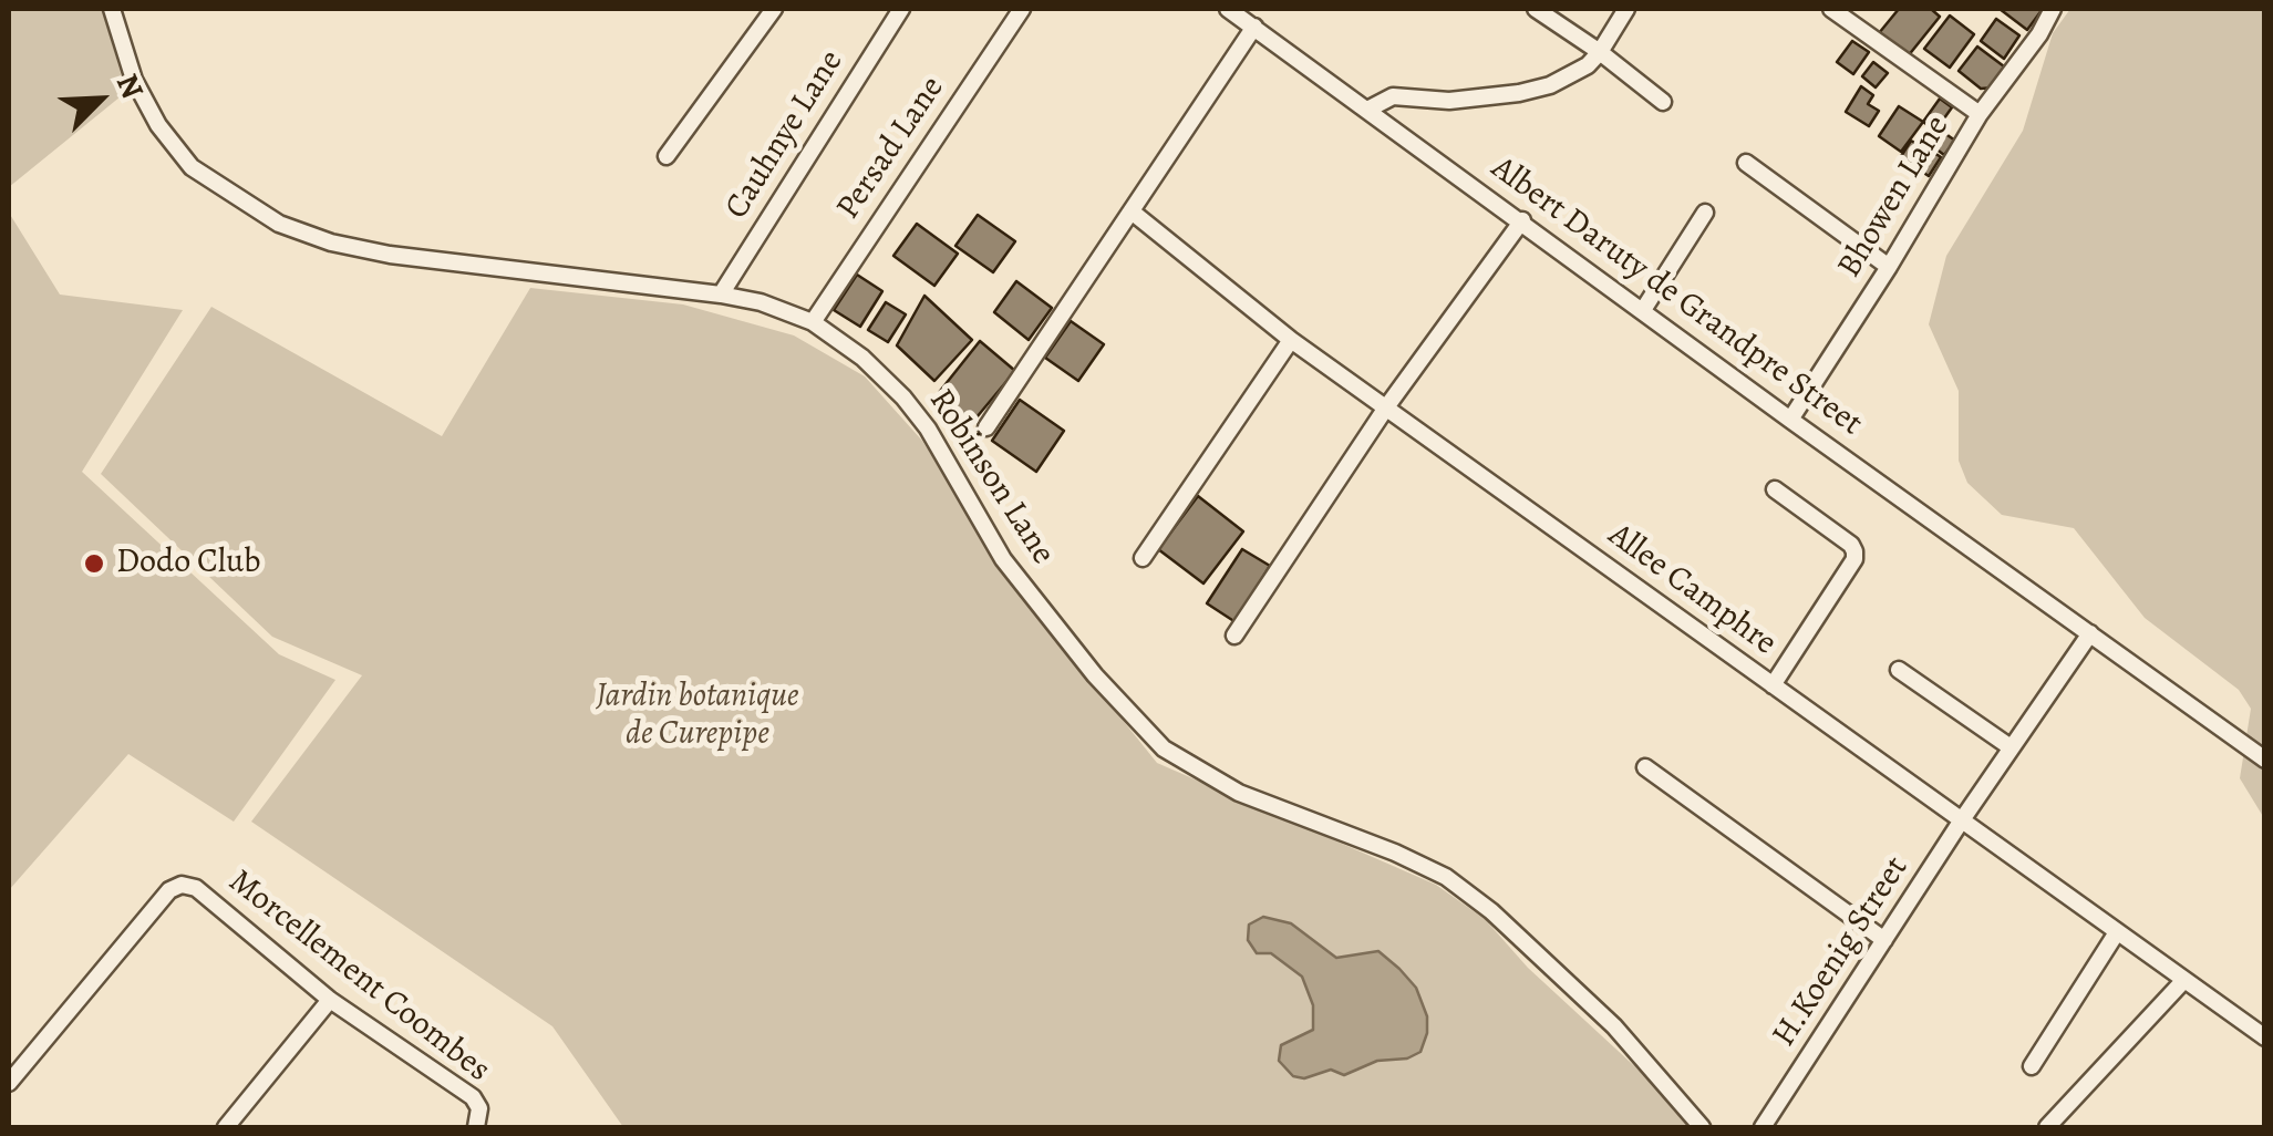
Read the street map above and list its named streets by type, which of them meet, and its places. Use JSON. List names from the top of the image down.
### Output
{
  "streets": {
    "street": [
      "Cauhnye Lane",
      "Persad Lane",
      "Bhowen Lane",
      "Albert Daruty de Grandpre Street",
      "Robinson Lane",
      "Allee Camphre",
      "H.Koenig Street",
      "Morcellement Coombes"
    ]
  },
  "crossings": [
    ["Cauhnye Lane", "Robinson Lane"],
    ["Persad Lane", "Robinson Lane"],
    ["Bhowen Lane", "Albert Daruty de Grandpre Street"],
    ["Albert Daruty de Grandpre Street", "H.Koenig Street"],
    ["Allee Camphre", "H.Koenig Street"]
  ],
  "parks": ["Jardin botanique de Curepipe"],
  "places": ["Dodo Club"],
  "north": "top right"
}
